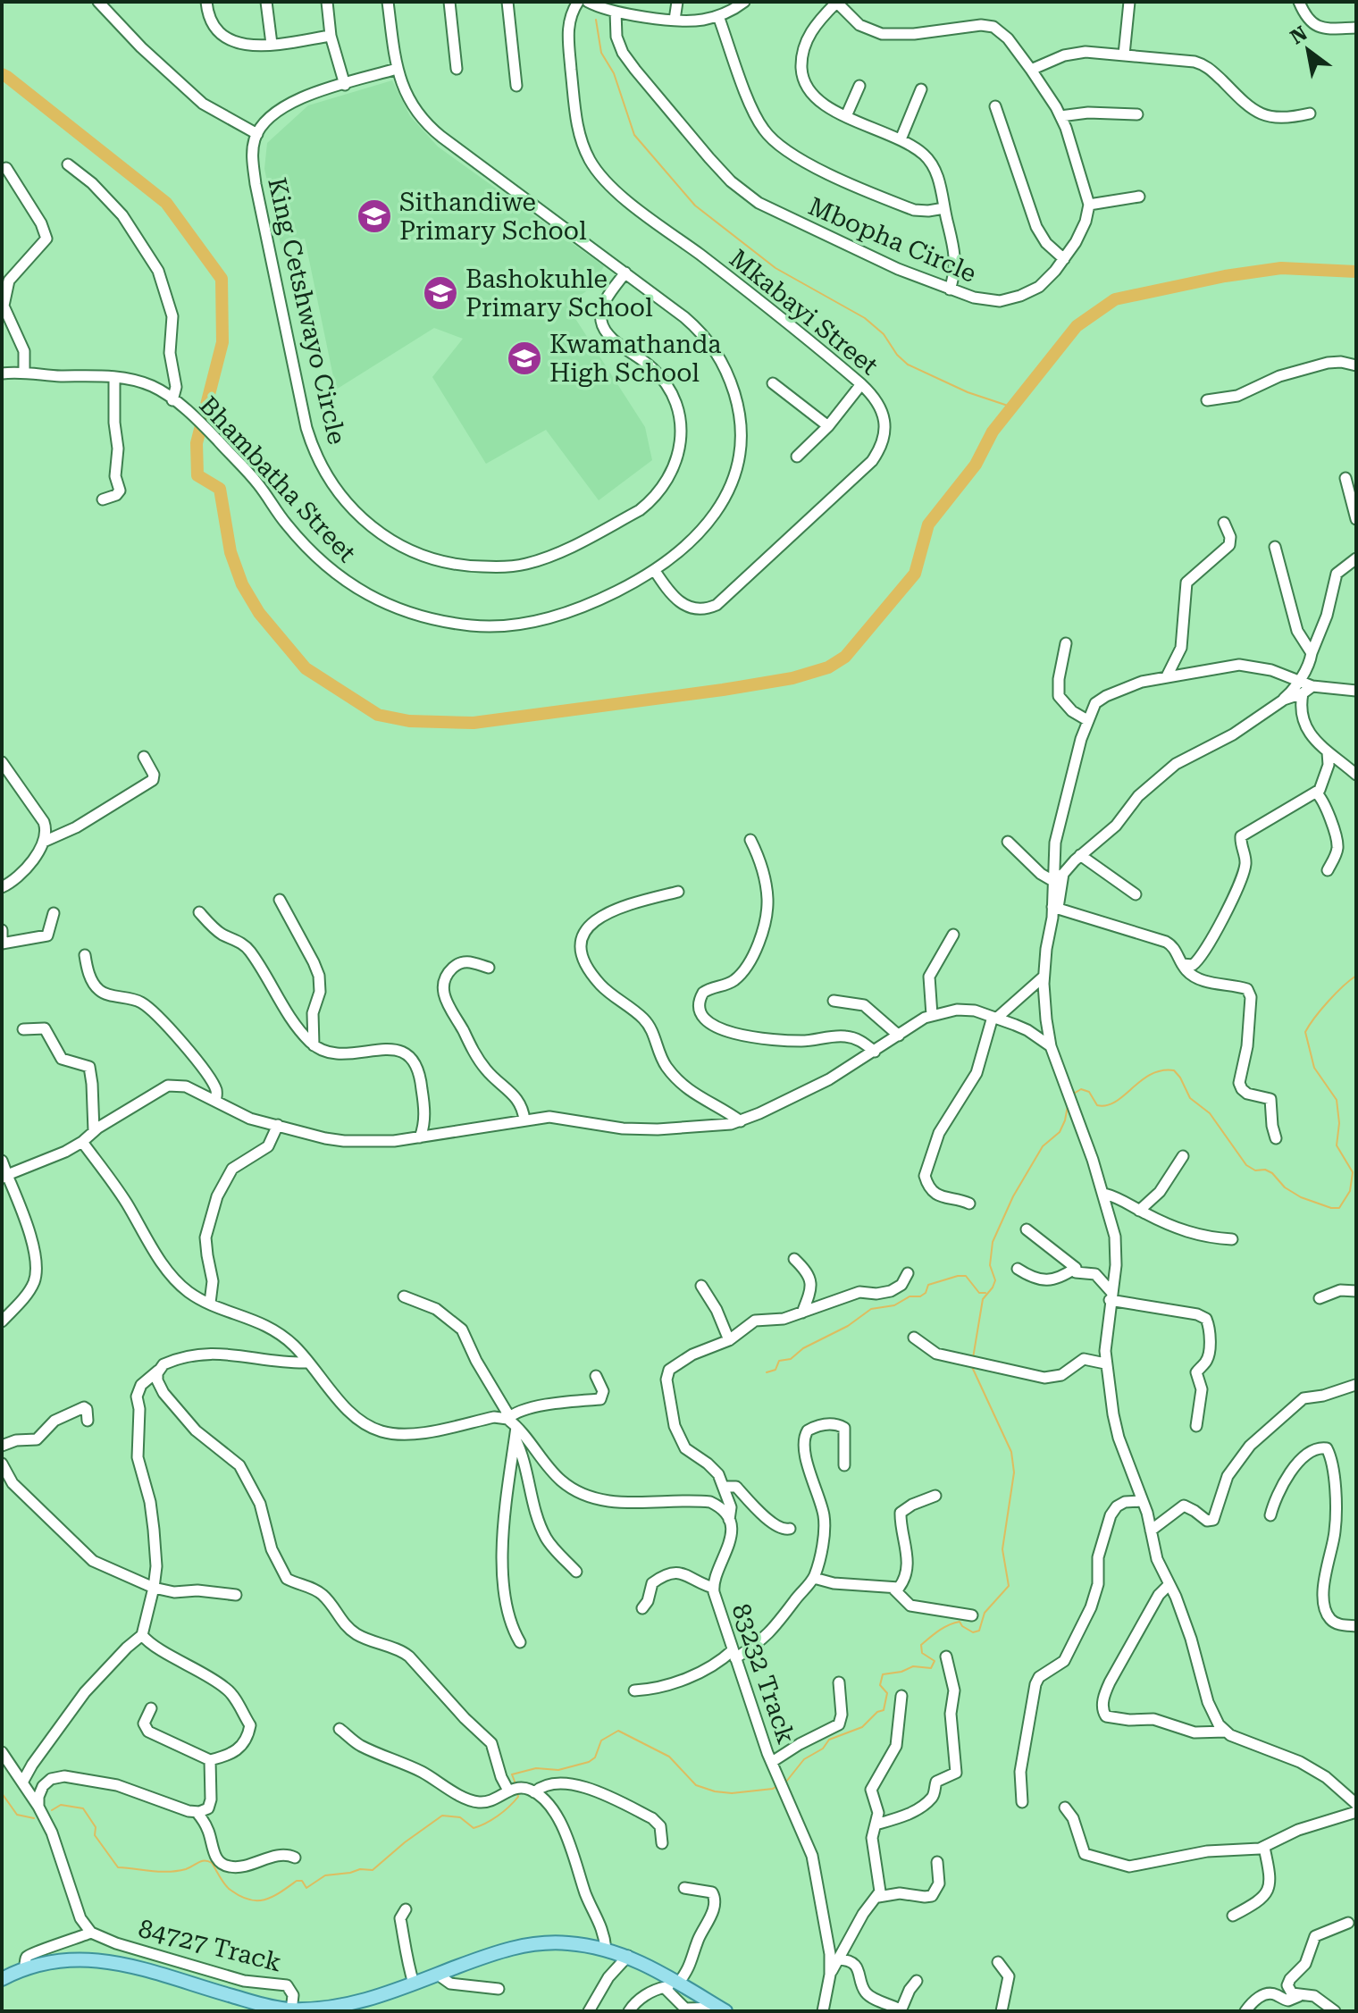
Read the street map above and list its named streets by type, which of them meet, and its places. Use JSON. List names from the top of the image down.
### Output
{
  "streets": {
    "street": [
      "Mbopha Circle",
      "King Cetshwayo Circle",
      "Mkabayi Street",
      "Bhambatha Street",
      "83232 Track",
      "84727 Track"
    ]
  },
  "crossings": [
    ["King Cetshwayo Circle", "Bhambatha Street"],
    ["Mkabayi Street", "Bhambatha Street"]
  ],
  "places": {
    "school or university": ["Sithandiwe Primary School", "Bashokuhle Primary School", "Kwamathanda High School"]
  },
  "north": "top left"
}
